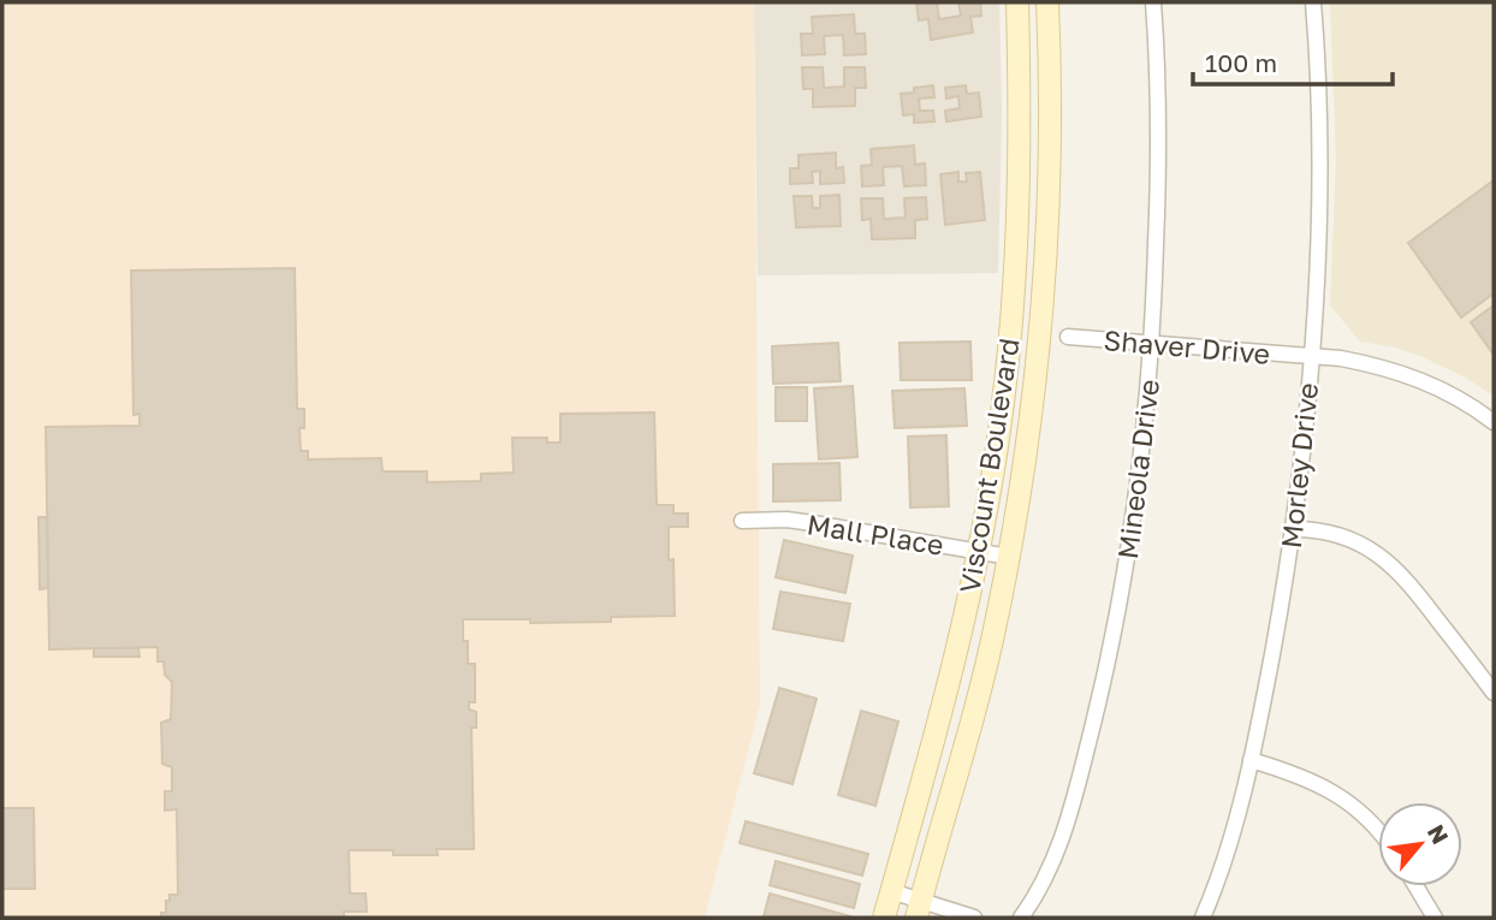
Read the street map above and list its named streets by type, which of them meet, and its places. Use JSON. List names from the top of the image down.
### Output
{
  "streets": {
    "main road": ["Viscount Boulevard"],
    "street": [
      "Shaver Drive",
      "Morley Drive",
      "Mineola Drive",
      "Mall Place"
    ]
  },
  "crossings": [
    ["Shaver Drive", "Morley Drive"],
    ["Shaver Drive", "Mineola Drive"],
    ["Viscount Boulevard", "Mall Place"]
  ],
  "scale_bar": "100 m",
  "north": "top right"
}
